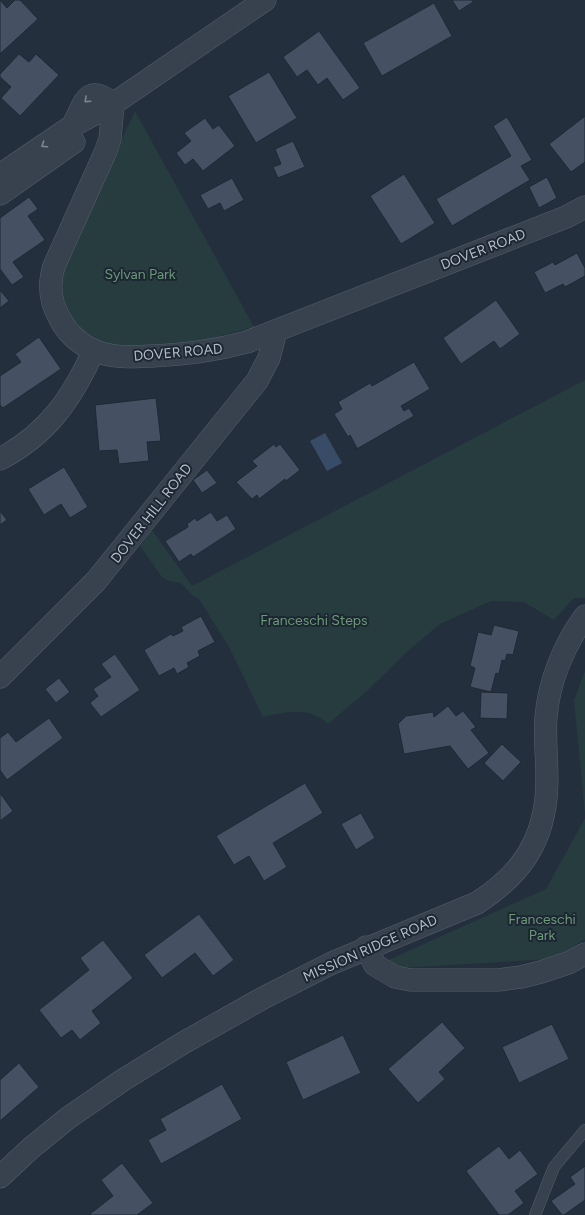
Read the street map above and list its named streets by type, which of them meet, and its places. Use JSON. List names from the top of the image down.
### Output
{
  "streets": {
    "street": ["DOVER ROAD", "DOVER HILL ROAD", "MISSION RIDGE ROAD"]
  },
  "crossings": [
    ["DOVER ROAD", "DOVER HILL ROAD"]
  ],
  "parks": ["Sylvan Park", "Franceschi Steps", "Franceschi Park"]
}
